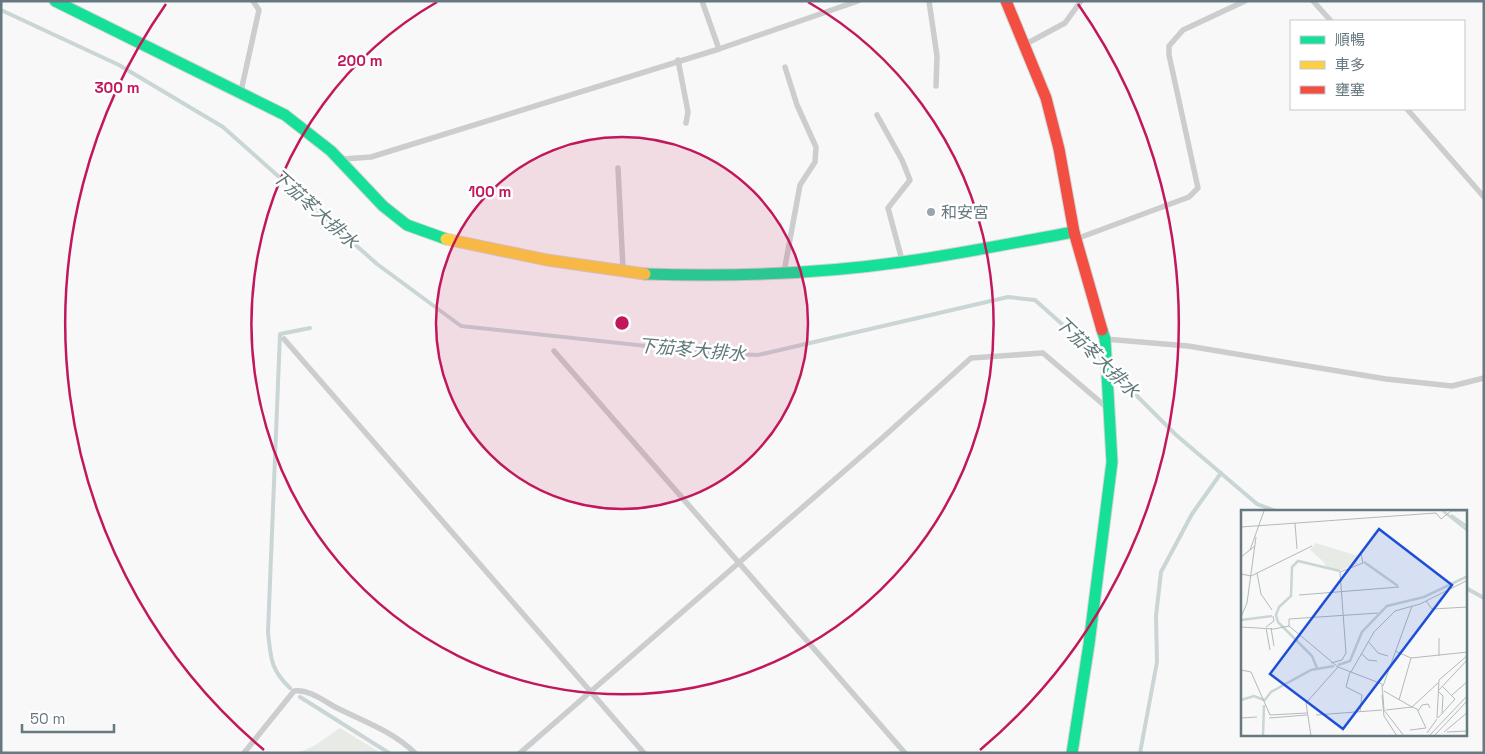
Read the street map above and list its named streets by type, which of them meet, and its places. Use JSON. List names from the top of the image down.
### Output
{
  "water": ["下茄苳大排水"],
  "places": ["和安宮"],
  "legend": ["順暢", "車多", "壅塞"],
  "scale_bar": "50 m",
  "rings": ["200 m", "300 m", "100 m"]
}
